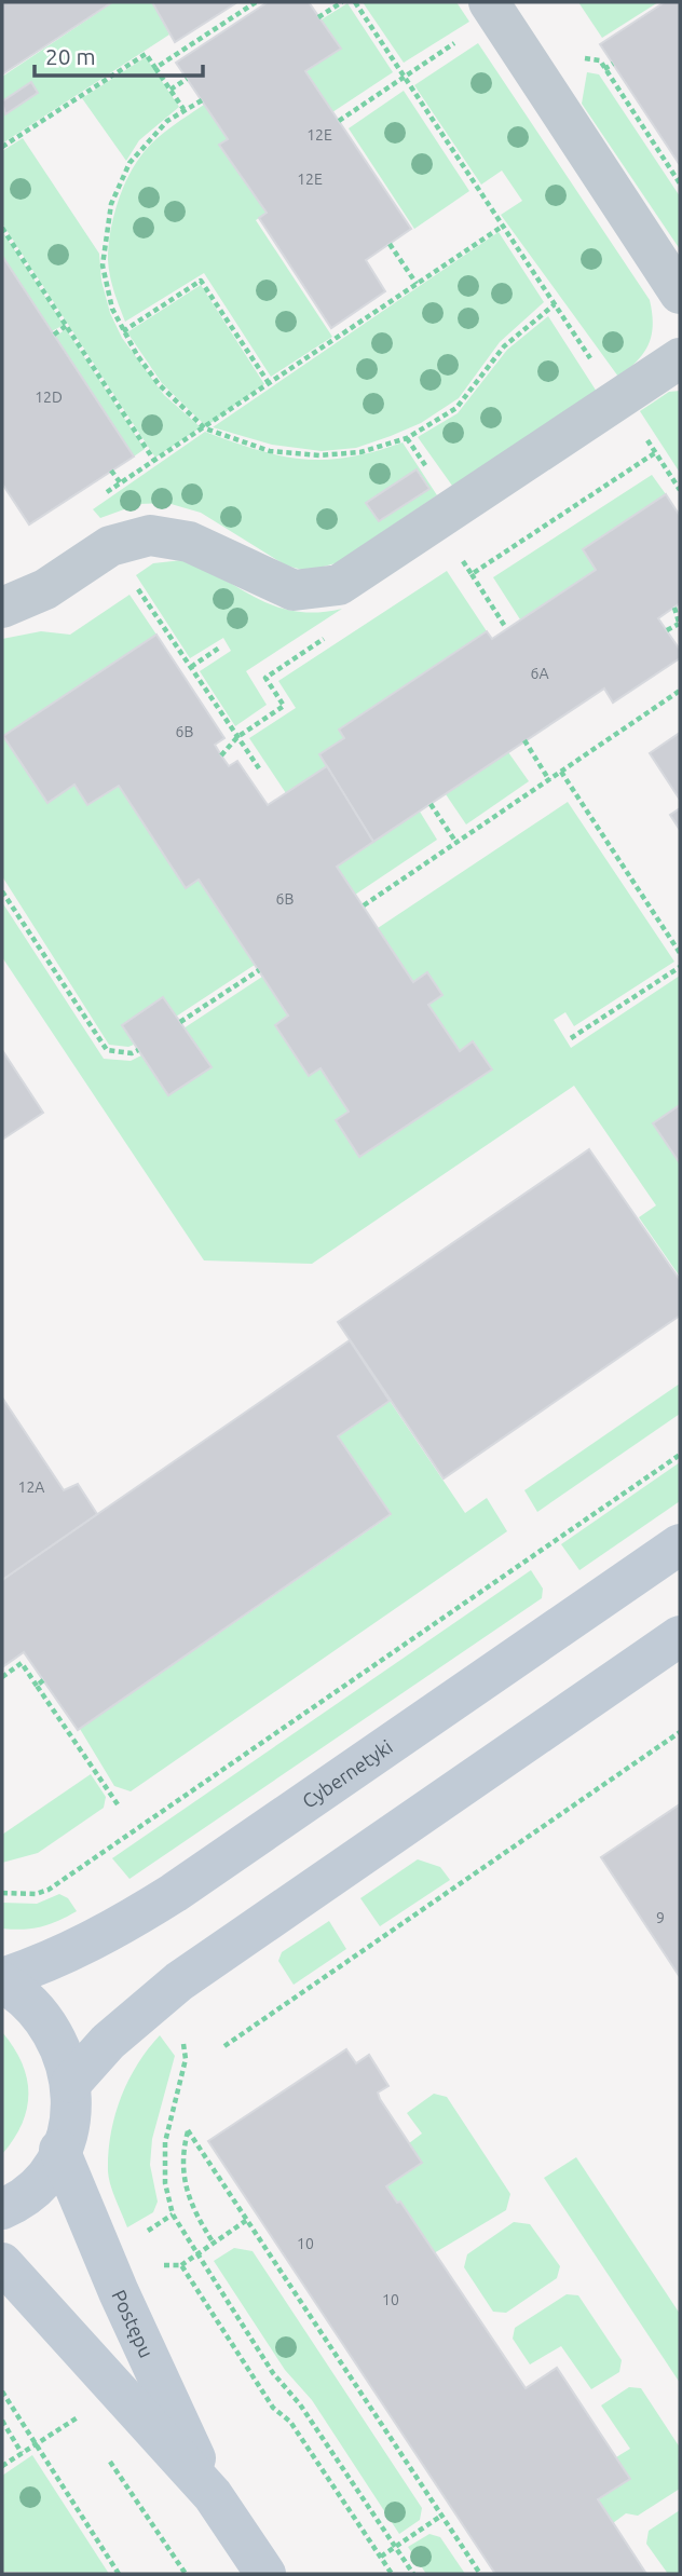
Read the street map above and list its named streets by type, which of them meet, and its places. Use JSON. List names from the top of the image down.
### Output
{
  "streets": {
    "street": ["Cybernetyki", "Postępu"]
  },
  "house_numbers": [
    "12E",
    "12E",
    "12D",
    "6A",
    "6B",
    "6B",
    "12A",
    "9",
    "10",
    "10"
  ],
  "scale_bar": "20 m"
}
